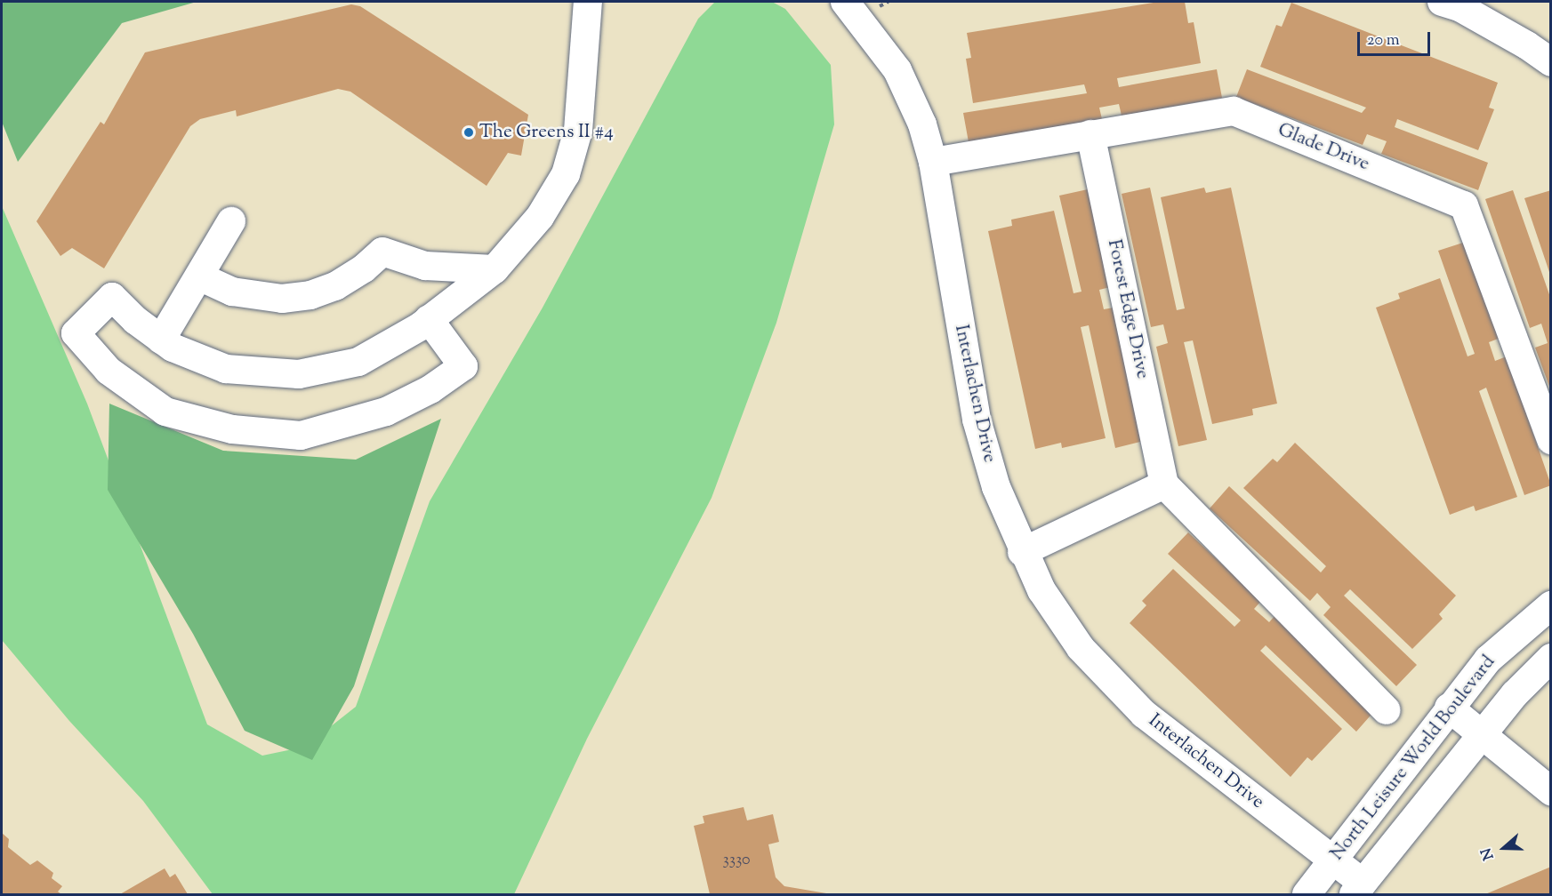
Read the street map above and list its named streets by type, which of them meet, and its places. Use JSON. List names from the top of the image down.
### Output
{
  "streets": {
    "street": [
      "Glade Drive",
      "Forest Edge Drive",
      "Interlachen Drive",
      "North Leisure World Boulevard"
    ]
  },
  "crossings": [
    ["Glade Drive", "Forest Edge Drive"],
    ["Glade Drive", "Interlachen Drive"],
    ["Interlachen Drive", "North Leisure World Boulevard"]
  ],
  "places": ["The Greens II #4"],
  "house_numbers": ["3330"],
  "scale_bar": "20 m",
  "north": "left"
}
